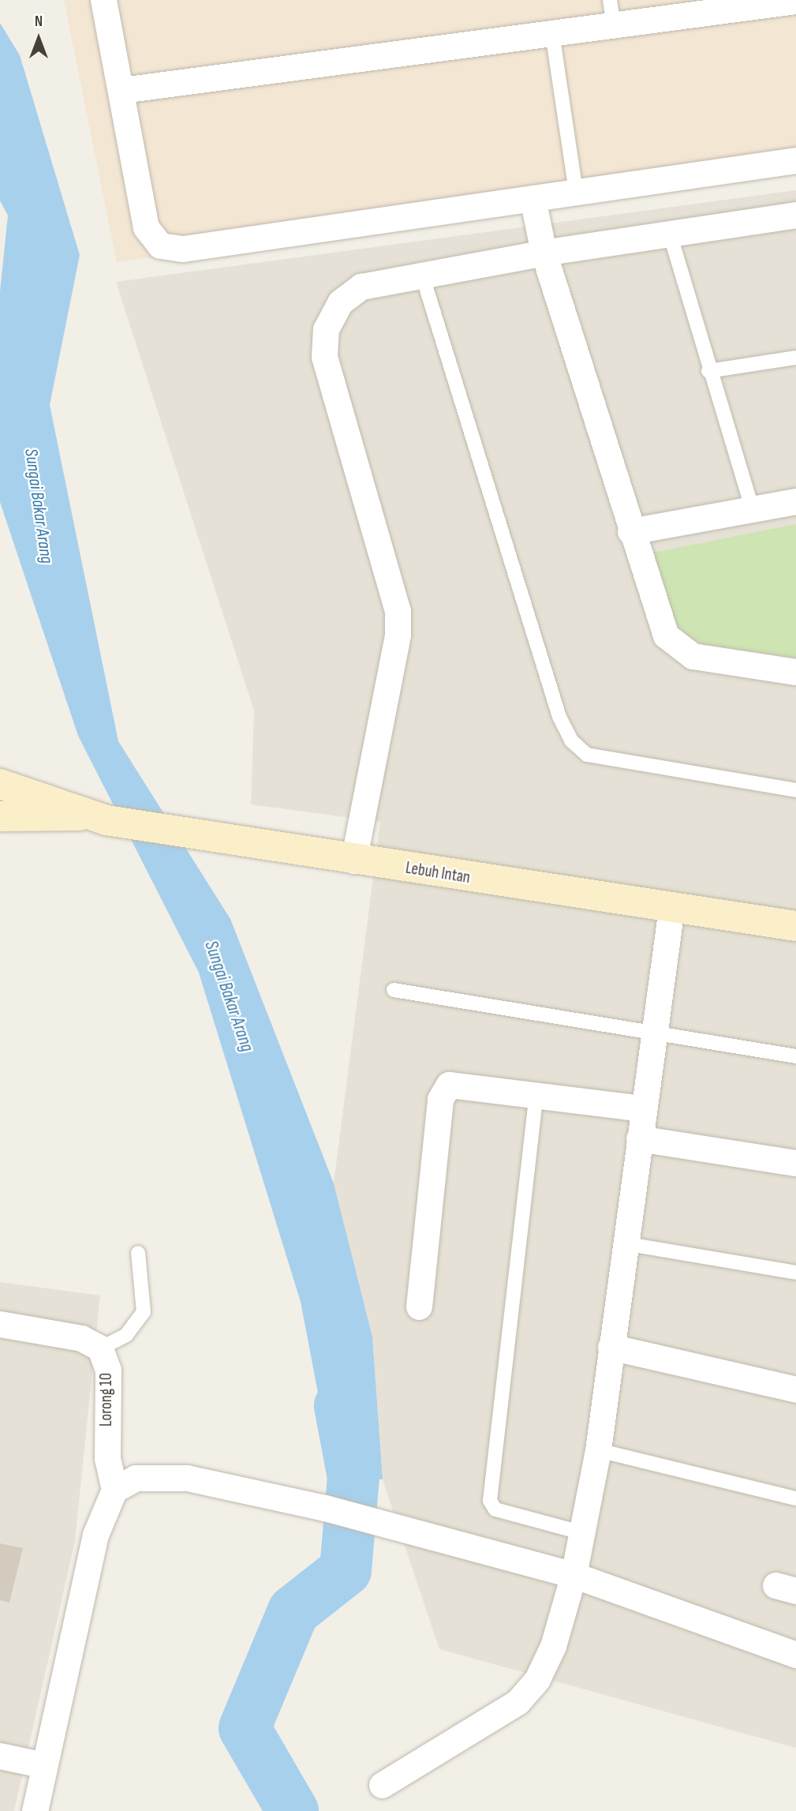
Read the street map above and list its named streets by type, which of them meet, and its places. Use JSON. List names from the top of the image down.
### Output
{
  "streets": {
    "main road": ["Lebuh Intan"],
    "street": ["Lorong 10"]
  },
  "water": ["Sungai Bakar Arang"],
  "north": "top"
}
